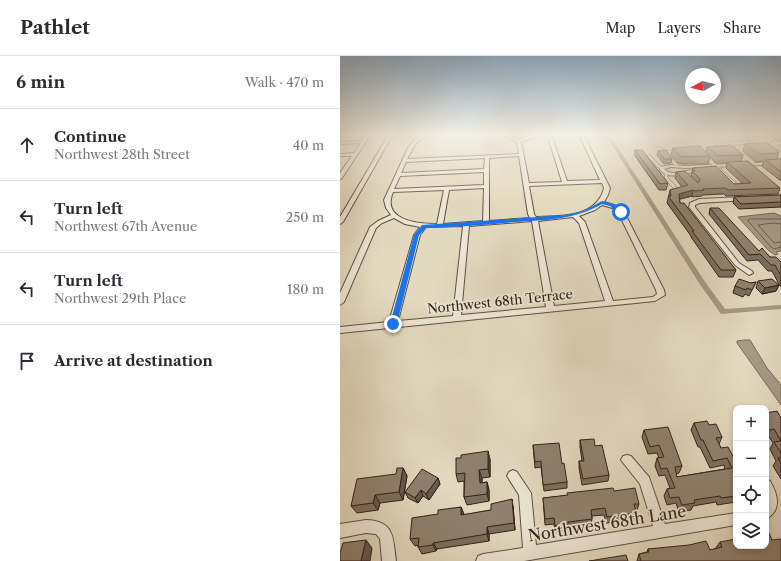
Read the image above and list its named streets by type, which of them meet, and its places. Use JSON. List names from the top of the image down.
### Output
{
  "streets": {
    "street": ["Northwest 68th Terrace", "Northwest 68th Lane"]
  },
  "north": "left",
  "page": {
    "header": "Pathlet",
    "nav": ["Map", "Layers", "Share"],
    "heading": ["6 min", "Walk · 470 m"],
    "list": [
      ["Continue", "Northwest 28th Street", "40 m"],
      ["Turn left", "Northwest 67th Avenue", "250 m"],
      ["Turn left", "Northwest 29th Place", "180 m"],
      "Arrive at destination"
    ],
    "map_buttons": ["+", "−"]
  }
}
